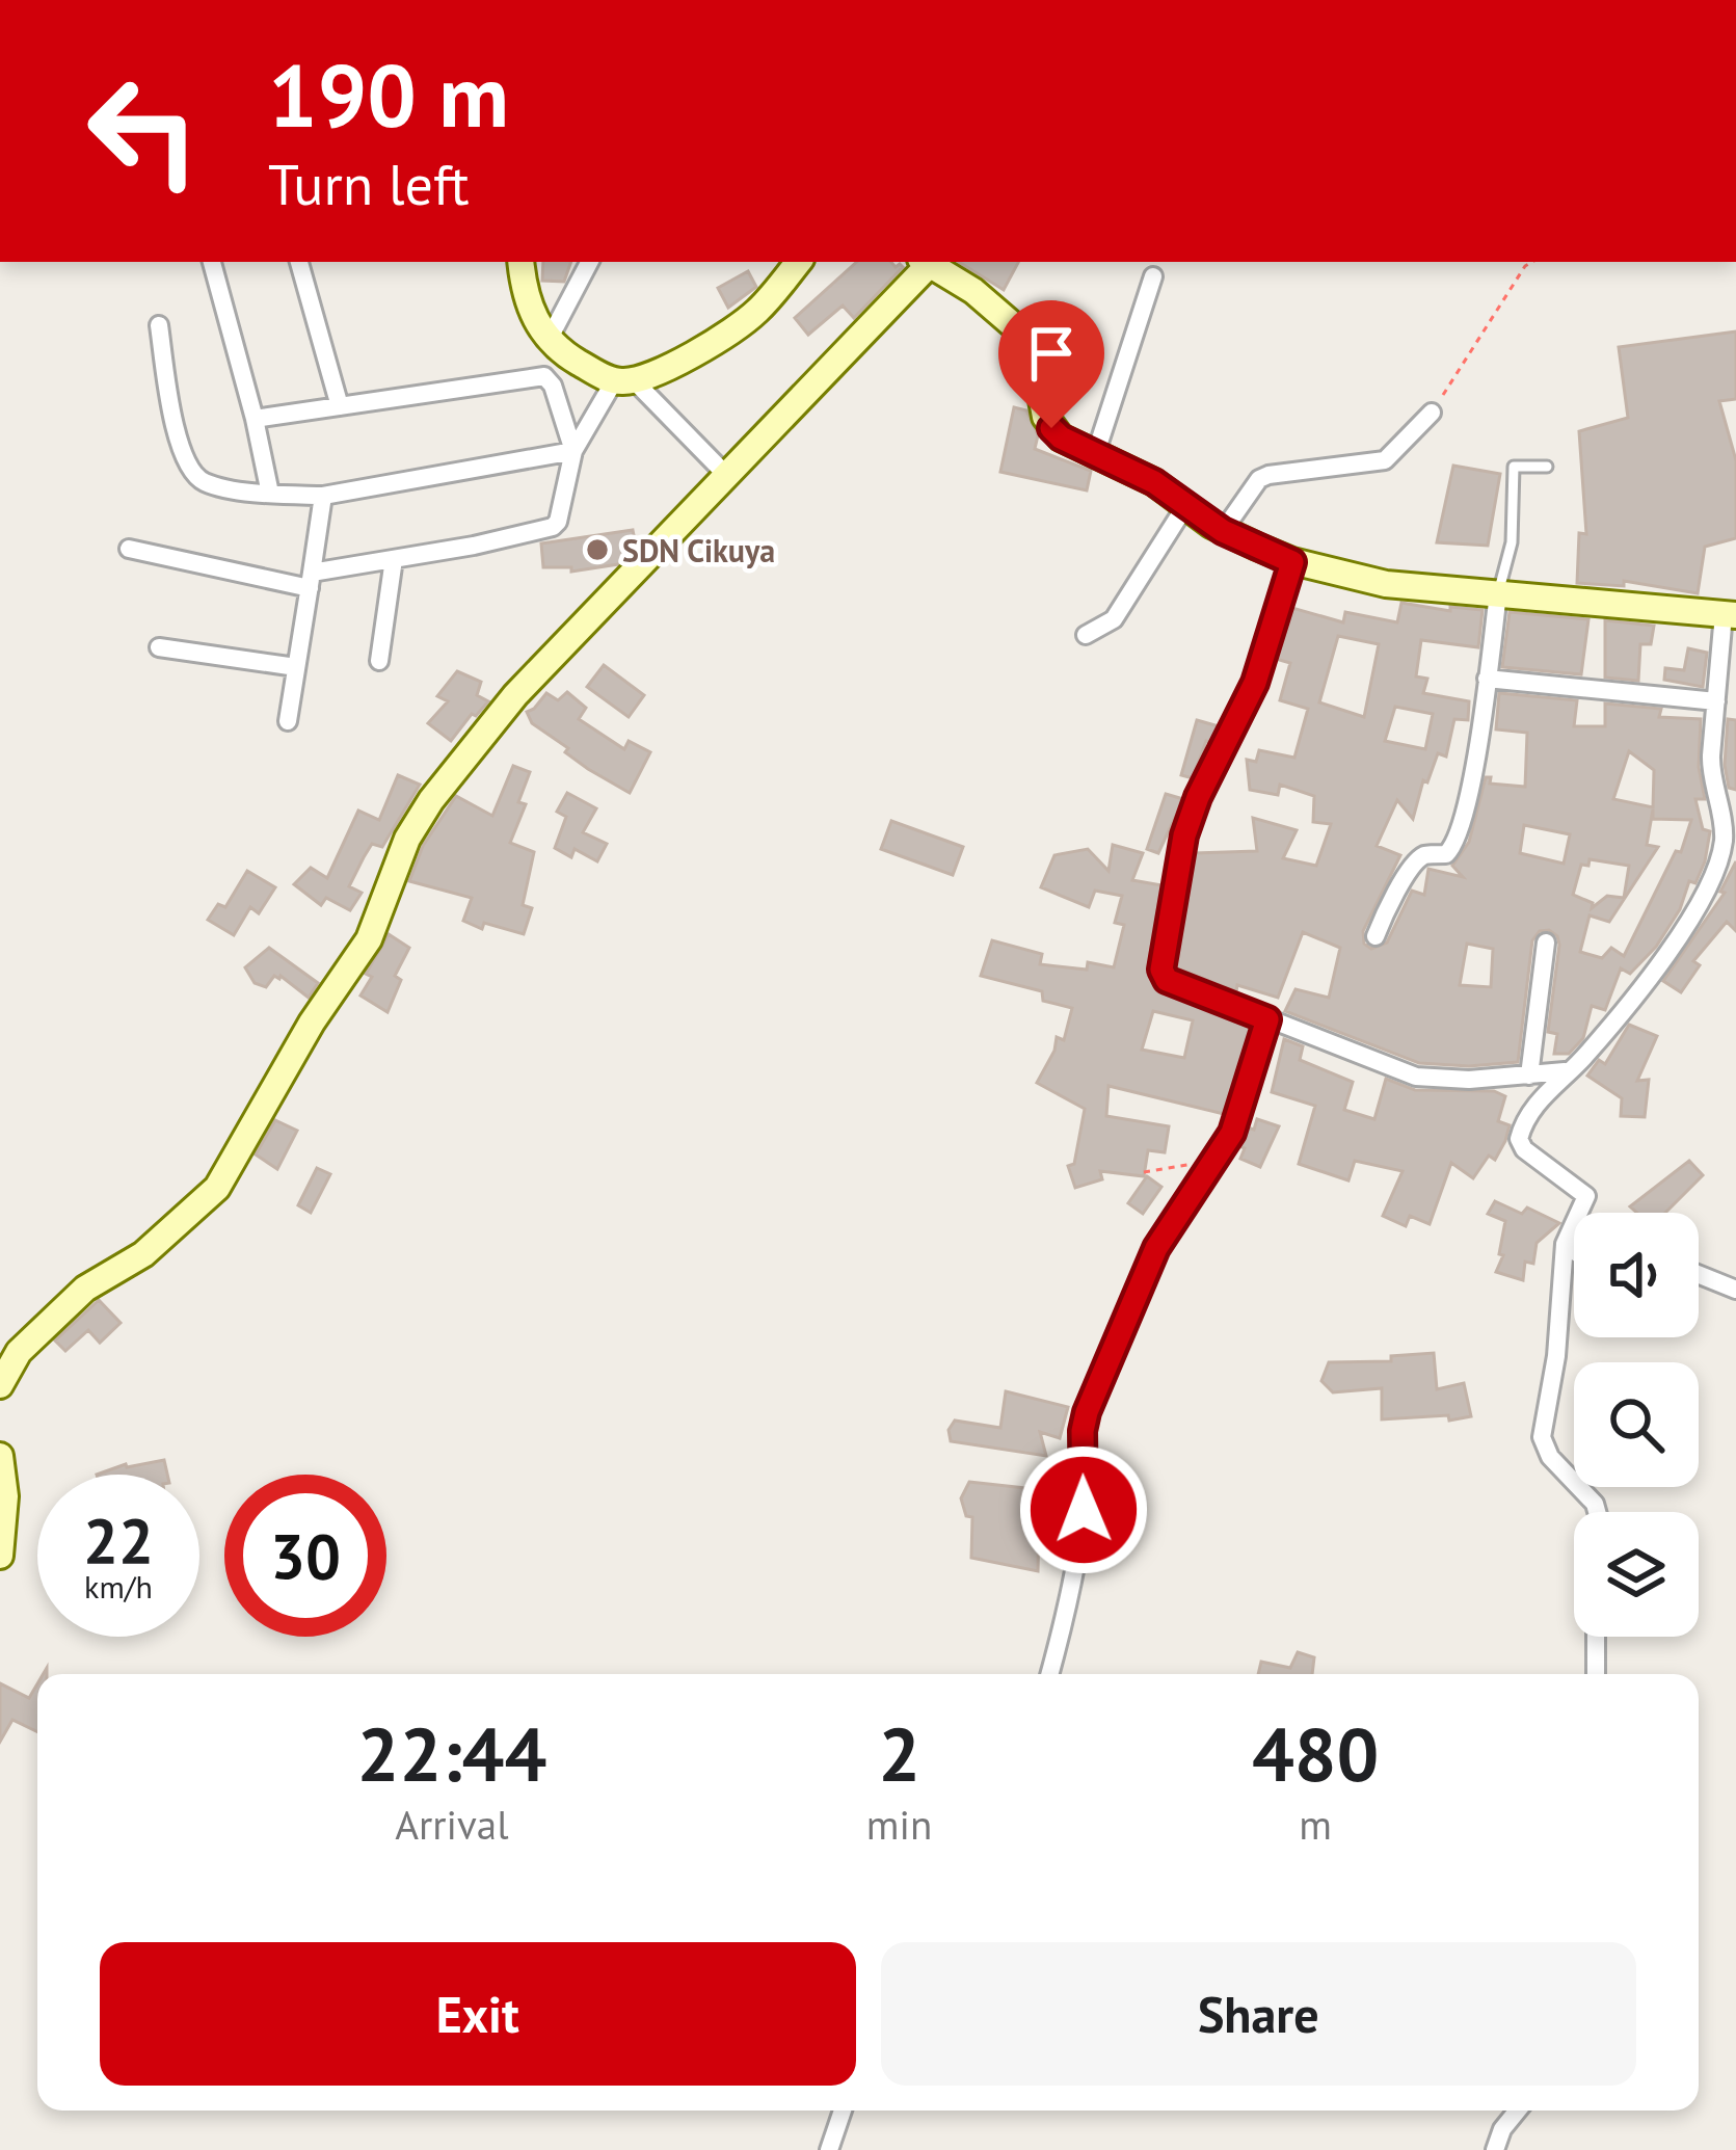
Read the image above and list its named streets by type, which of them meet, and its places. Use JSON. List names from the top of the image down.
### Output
{
  "places": ["SDN Cikuya"],
  "page": {
    "turn": ["190 m", "Turn left"],
    "speed": "22 km/h",
    "limit": "30",
    "eta": [
      "22:44",
      "Arrival",
      "2",
      "min",
      "480",
      "m"
    ],
    "buttons": ["Exit", "Share"]
  }
}
